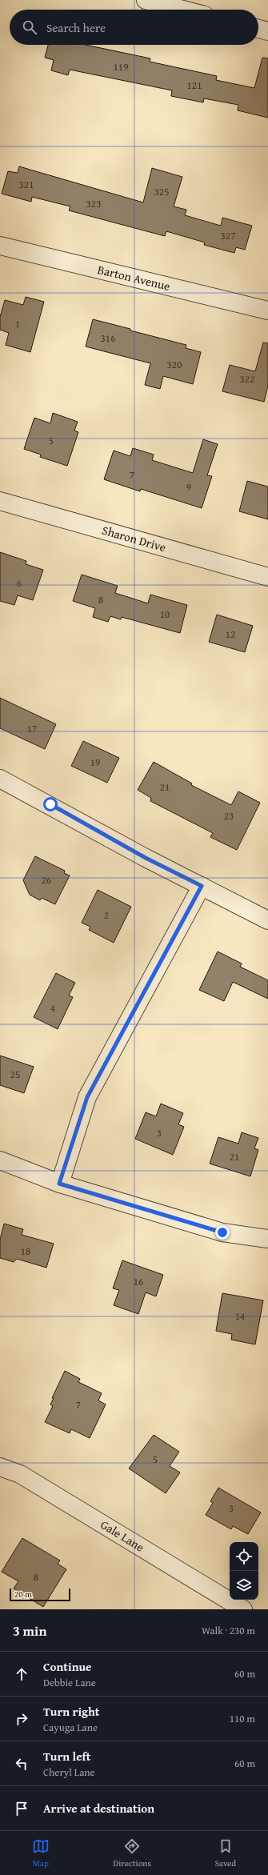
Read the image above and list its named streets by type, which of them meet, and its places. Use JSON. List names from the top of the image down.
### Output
{
  "streets": {
    "street": ["Barton Avenue", "Sharon Drive", "Gale Lane"]
  },
  "house_numbers": [
    "119",
    "121",
    "321",
    "325",
    "323",
    "327",
    "1",
    "316",
    "320",
    "322",
    "5",
    "7",
    "9",
    "6",
    "8",
    "10",
    "12",
    "17",
    "19",
    "21",
    "23",
    "26",
    "2",
    "4",
    "25",
    "3",
    "21",
    "18",
    "16",
    "14",
    "7",
    "5",
    "3",
    "8"
  ],
  "scale_bar": "20 m",
  "page": {
    "search": "Search here",
    "scale": "20 m",
    "heading": ["3 min", "Walk · 230 m"],
    "list": [
      ["Continue", "Debbie Lane", "60 m"],
      ["Turn right", "Cayuga Lane", "110 m"],
      ["Turn left", "Cheryl Lane", "60 m"],
      "Arrive at destination"
    ],
    "nav": ["Map", "Directions", "Saved"]
  }
}
